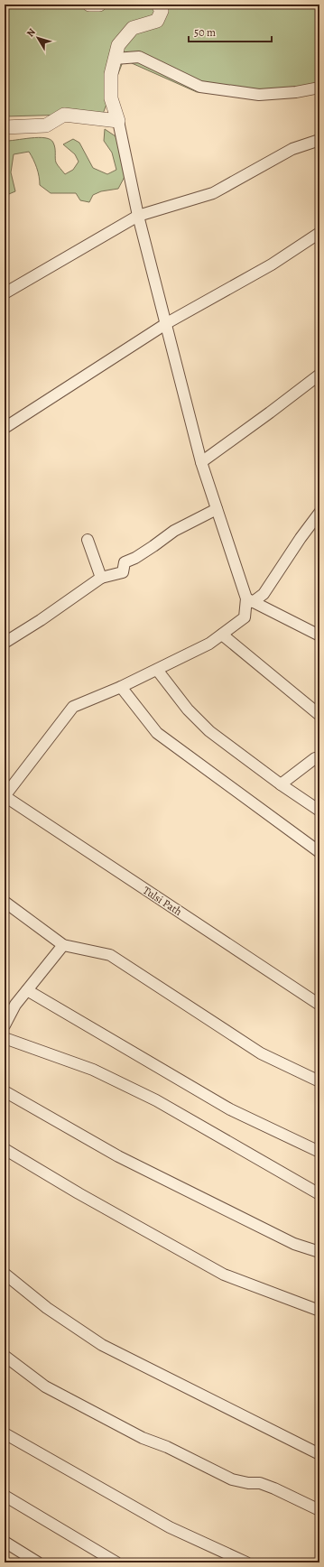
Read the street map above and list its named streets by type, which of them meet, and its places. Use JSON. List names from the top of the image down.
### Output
{
  "streets": {
    "street": ["Tulsi Path"]
  },
  "scale_bar": "50 m",
  "north": "top left"
}
